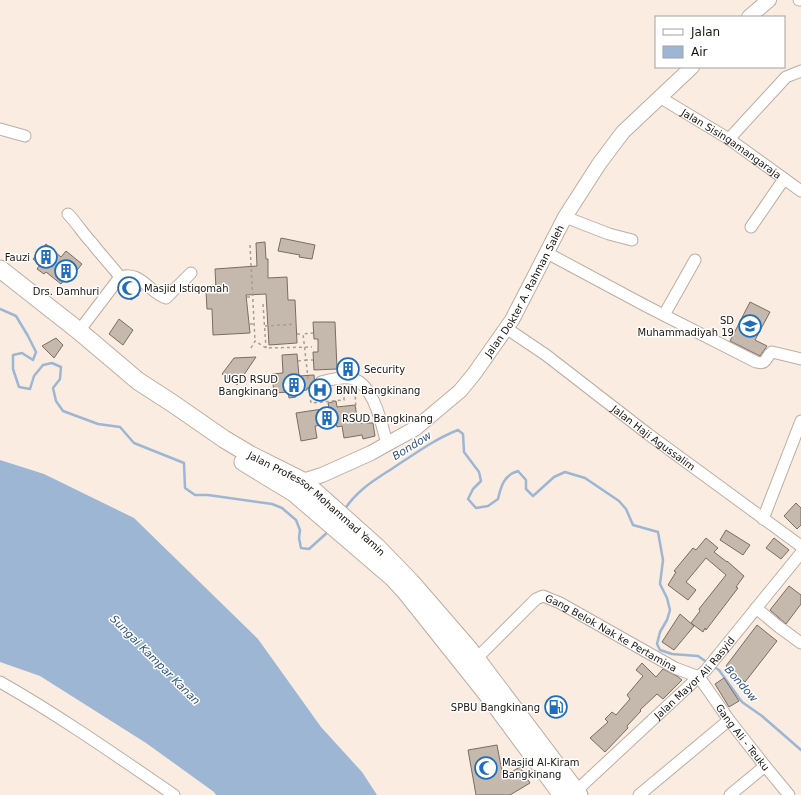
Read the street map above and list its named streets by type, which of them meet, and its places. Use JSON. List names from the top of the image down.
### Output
{
  "streets": {
    "highway": ["Jalan Professor Mohammad Yamin"],
    "main road": ["Jalan Dokter A. Rahman Saleh"],
    "street": [
      "Jalan Sisingamangaraja",
      "Jalan Haji Agussalim",
      "Gang Belok Nak ke Pertamina",
      "Jalan Mayor Ali Rasyid",
      "Gang Ali - Teuku"
    ]
  },
  "crossings": [
    ["Jalan Sisingamangaraja", "Jalan Dokter A. Rahman Saleh"],
    ["Jalan Dokter A. Rahman Saleh", "Jalan Haji Agussalim"],
    ["Jalan Dokter A. Rahman Saleh", "Jalan Professor Mohammad Yamin"],
    ["Jalan Professor Mohammad Yamin", "Gang Belok Nak ke Pertamina"],
    ["Jalan Professor Mohammad Yamin", "Jalan Mayor Ali Rasyid"],
    ["Gang Belok Nak ke Pertamina", "Jalan Mayor Ali Rasyid"],
    ["Gang Belok Nak ke Pertamina", "Gang Ali - Teuku"],
    ["Jalan Mayor Ali Rasyid", "Gang Ali - Teuku"]
  ],
  "water": ["Bondow", "Sungai Kampar Kanan"],
  "places": {
    "building": [
      "Fauzi",
      "Drs. Damhuri",
      "Security",
      "UGD RSUD Bangkinang",
      "RSUD Bangkinang"
    ],
    "mosque": ["Masjid Istiqomah", "Masjid Al-Kiram Bangkinang"],
    "school or university": ["SD Muhammadiyah 19"],
    "hospital": ["BNN Bangkinang"],
    "fuel station": ["SPBU Bangkinang"]
  },
  "legend": ["Jalan", "Air"]
}
